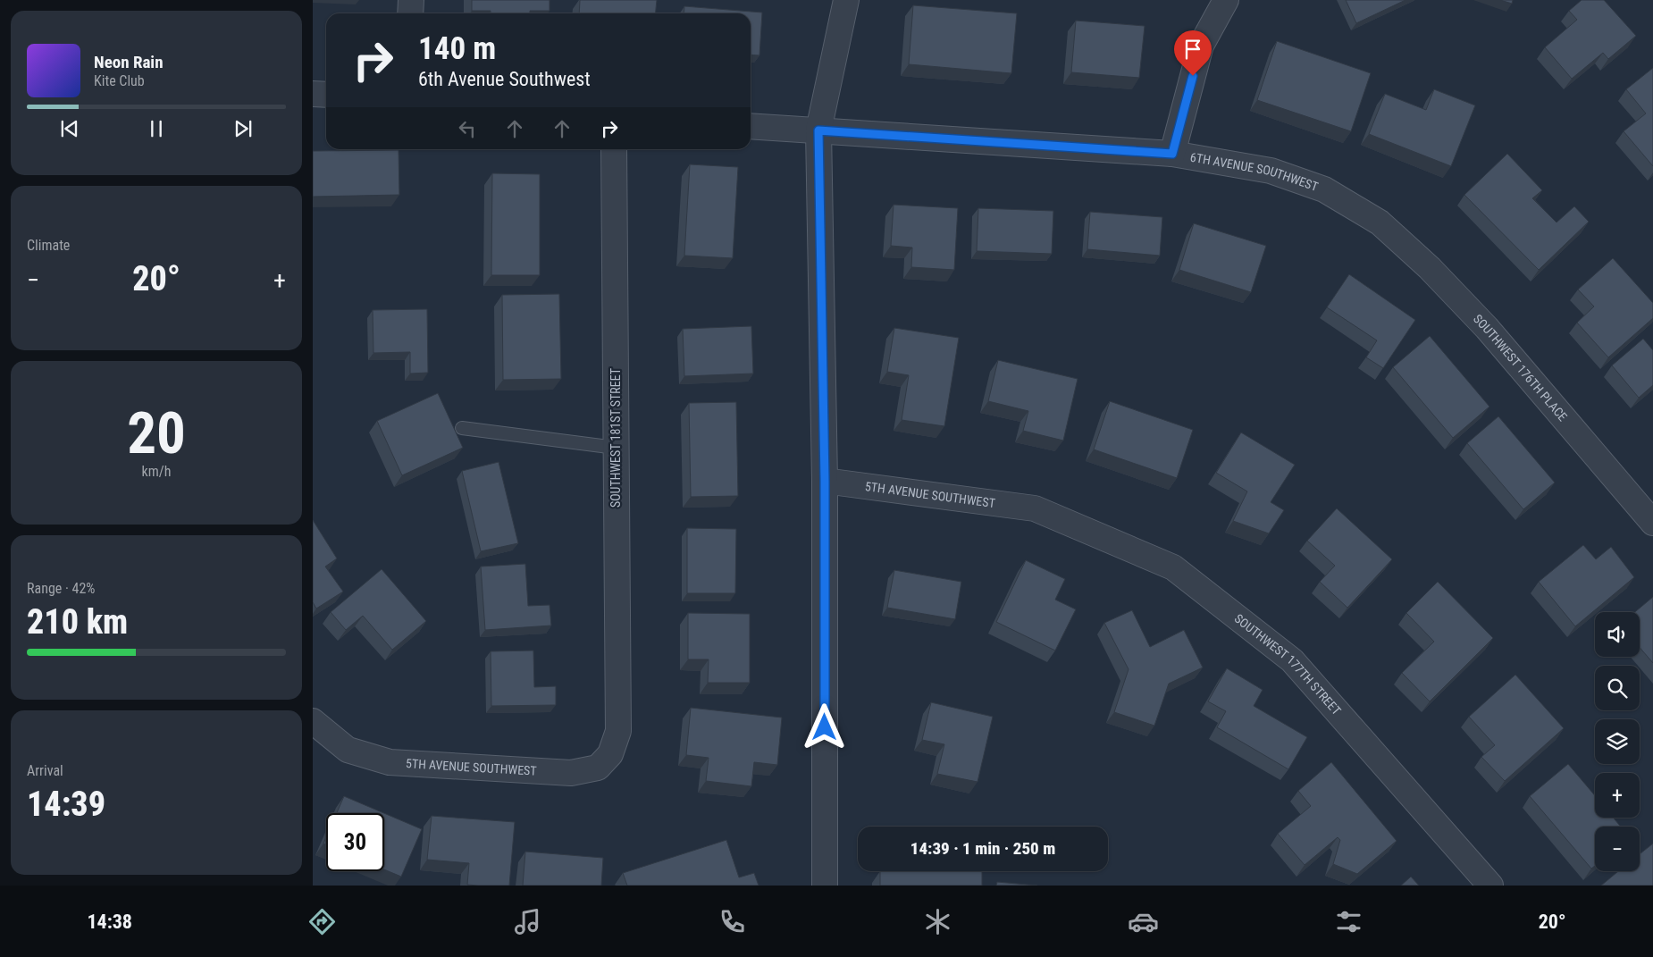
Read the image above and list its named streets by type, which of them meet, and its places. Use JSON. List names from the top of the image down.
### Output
{
  "streets": {
    "street": [
      "6TH AVENUE SOUTHWEST",
      "SOUTHWEST 176TH PLACE",
      "SOUTHWEST 181ST STREET",
      "5TH AVENUE SOUTHWEST",
      "SOUTHWEST 177TH STREET"
    ]
  },
  "crossings": [
    ["6TH AVENUE SOUTHWEST", "SOUTHWEST 176TH PLACE"],
    ["SOUTHWEST 181ST STREET", "5TH AVENUE SOUTHWEST"],
    ["5TH AVENUE SOUTHWEST", "SOUTHWEST 177TH STREET"]
  ],
  "page": {
    "turn": ["140 m", "6th Avenue Southwest"],
    "song": ["Neon Rain", "Kite Club"],
    "tile": [
      "Climate",
      ["20", "km/h"],
      ["Range · 42%", "210 km"],
      ["Arrival", "14:39"]
    ],
    "heat": ["−", "20°", "+"],
    "map_buttons": ["+", "−"],
    "limit": "30",
    "trip": "14:39 · 1 min · 250 m",
    "tabs": ["14:38", "20°"]
  }
}
